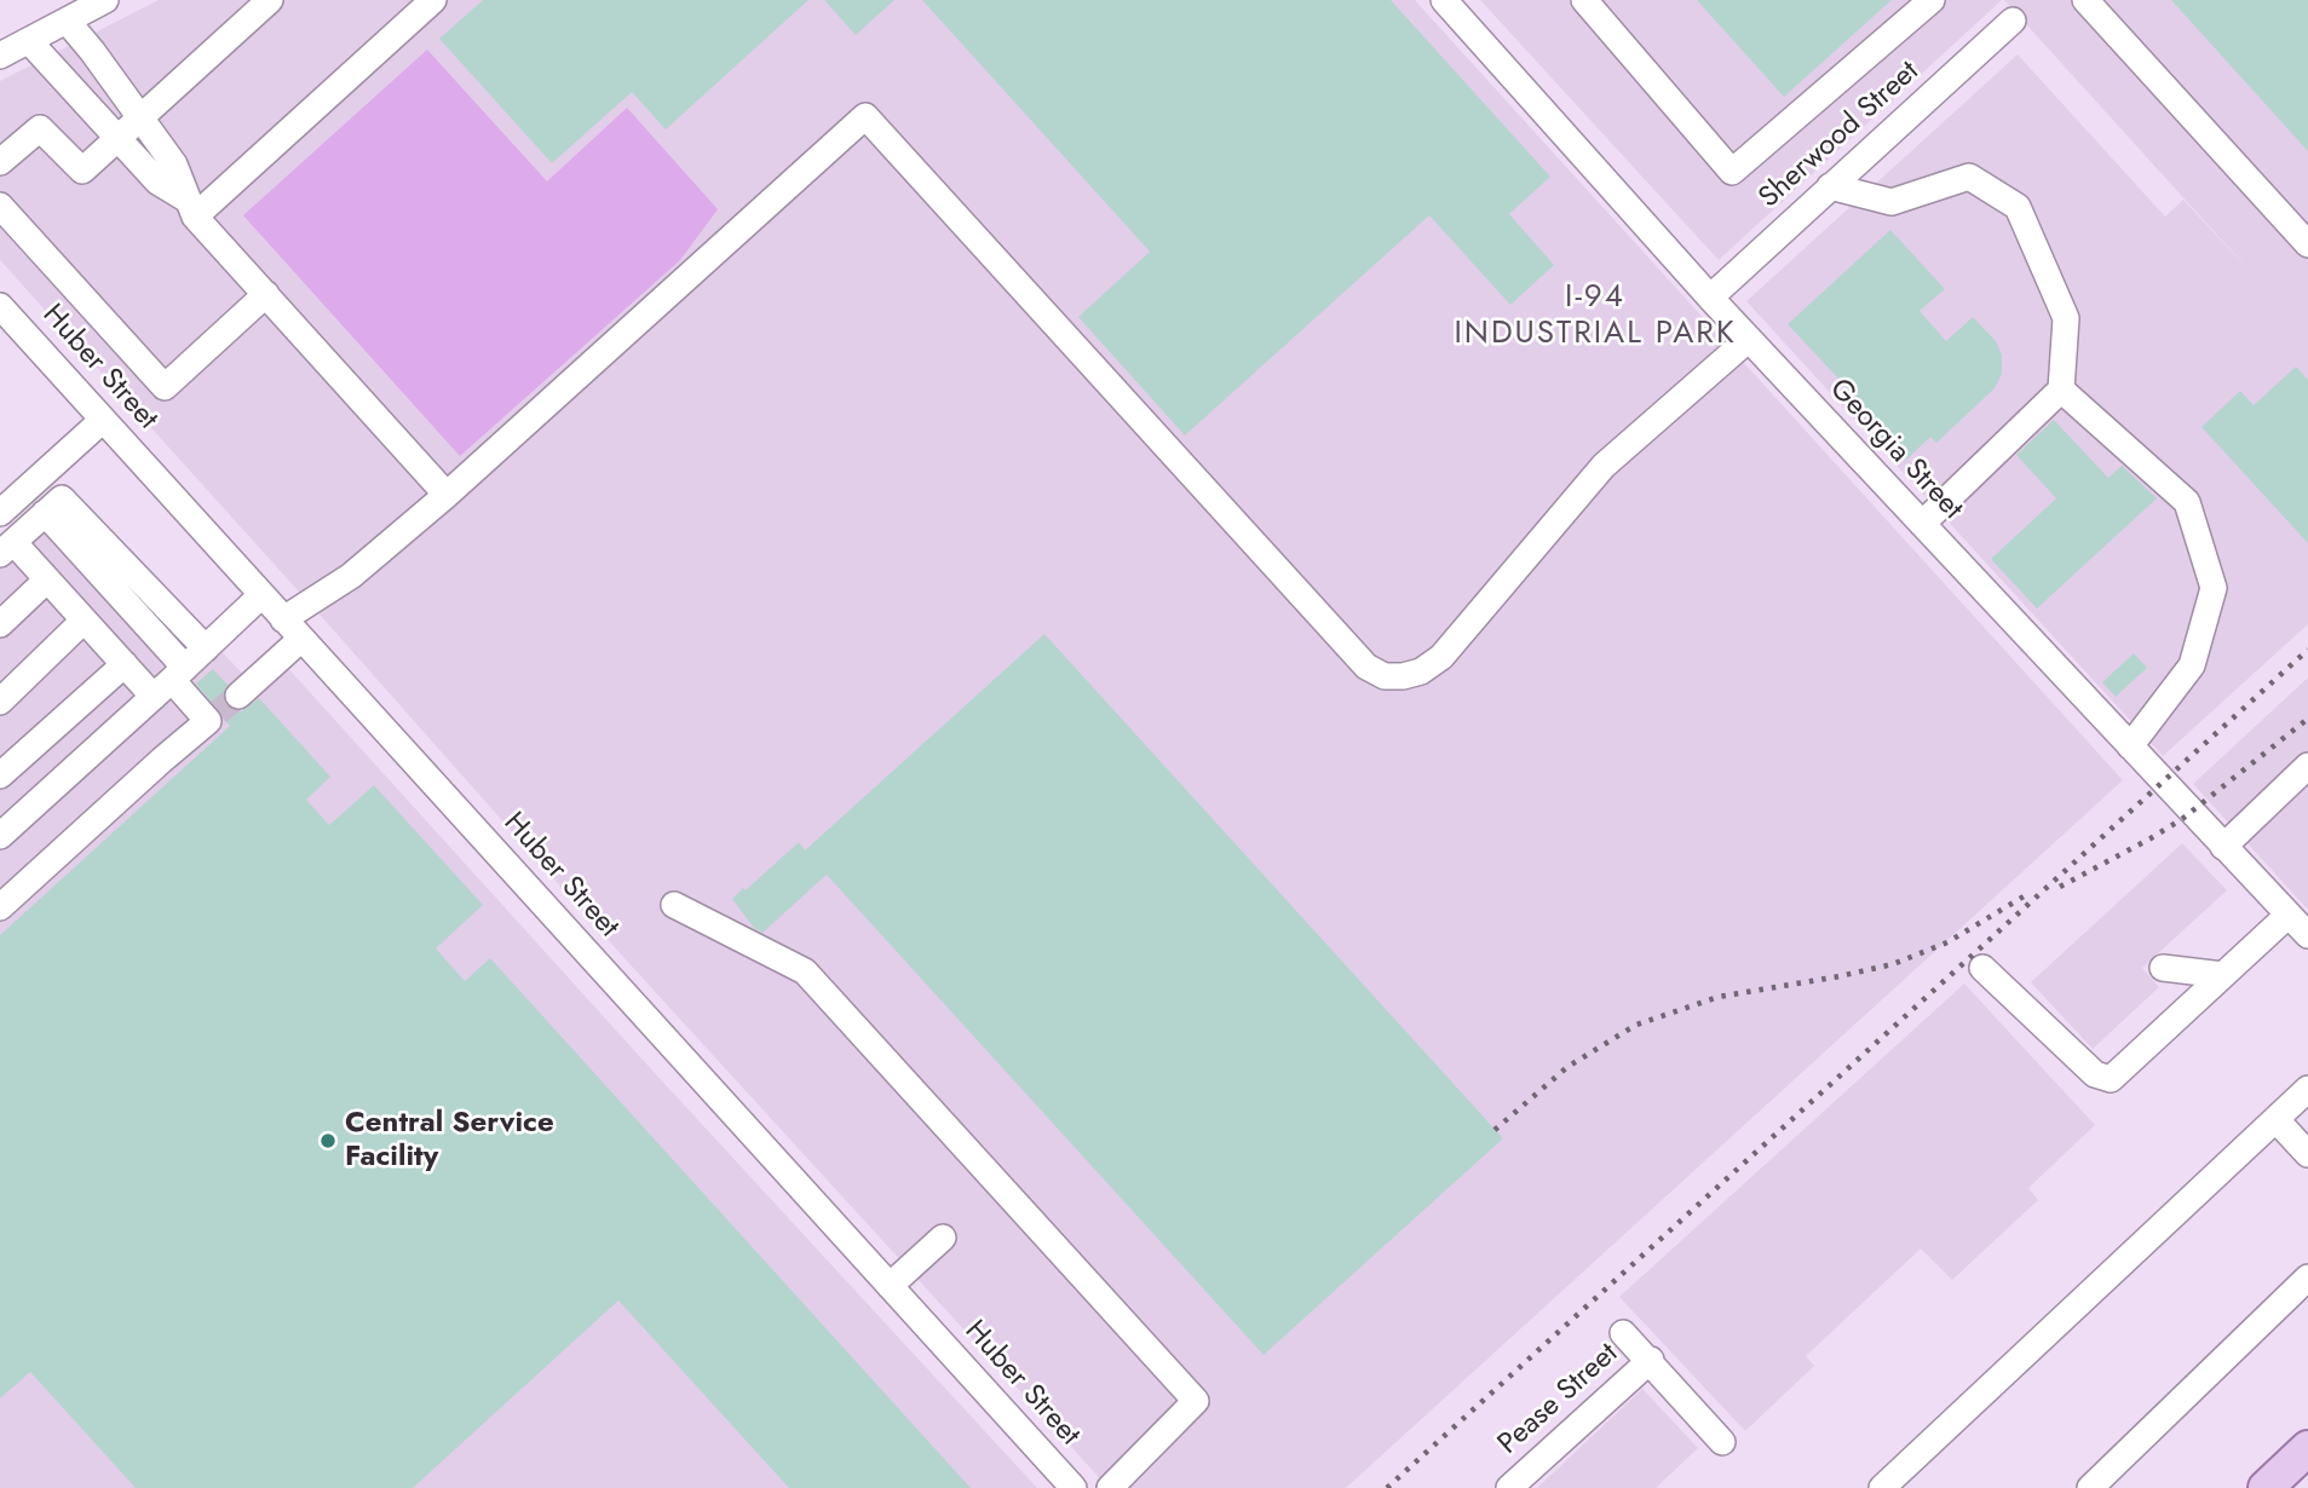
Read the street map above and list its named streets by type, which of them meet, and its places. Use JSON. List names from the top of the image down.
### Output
{
  "streets": {
    "street": [
      "Sherwood Street",
      "Huber Street",
      "Georgia Street",
      "Pease Street"
    ]
  },
  "crossings": [
    ["Sherwood Street", "Georgia Street"]
  ],
  "districts": ["I-94 INDUSTRIAL PARK"],
  "places": ["Central Service Facility"]
}
